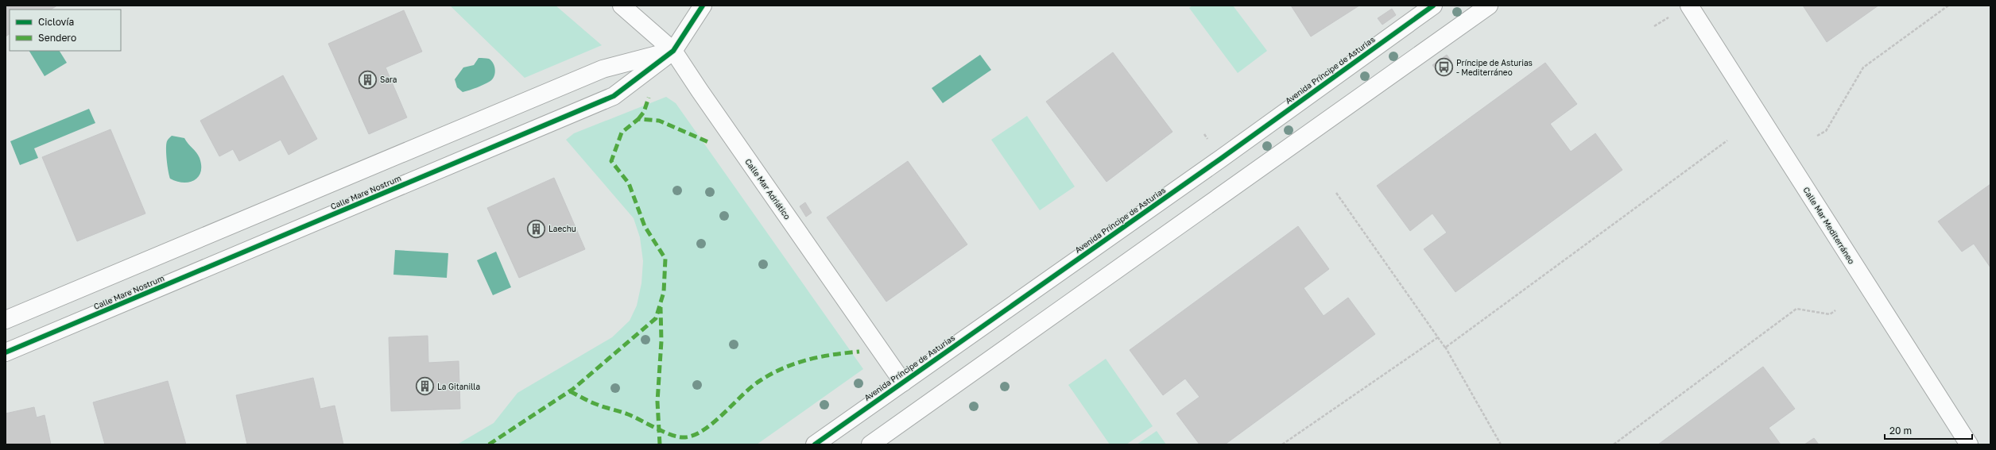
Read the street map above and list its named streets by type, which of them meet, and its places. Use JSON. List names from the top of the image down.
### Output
{
  "streets": {
    "street": [
      "Avenida Príncipe de Asturias",
      "Calle Mar Adriático",
      "Calle Mare Nostrum",
      "Calle Mar Mediterráneo"
    ]
  },
  "crossings": [
    ["Avenida Príncipe de Asturias", "Calle Mar Adriático"],
    ["Calle Mar Adriático", "Calle Mare Nostrum"]
  ],
  "places": {
    "bus stop": ["Príncipe de Asturias - Mediterráneo"],
    "building": ["Sara", "Laechu", "La Gitanilla"]
  },
  "legend": ["Ciclovía", "Sendero"],
  "scale_bar": "20 m"
}
